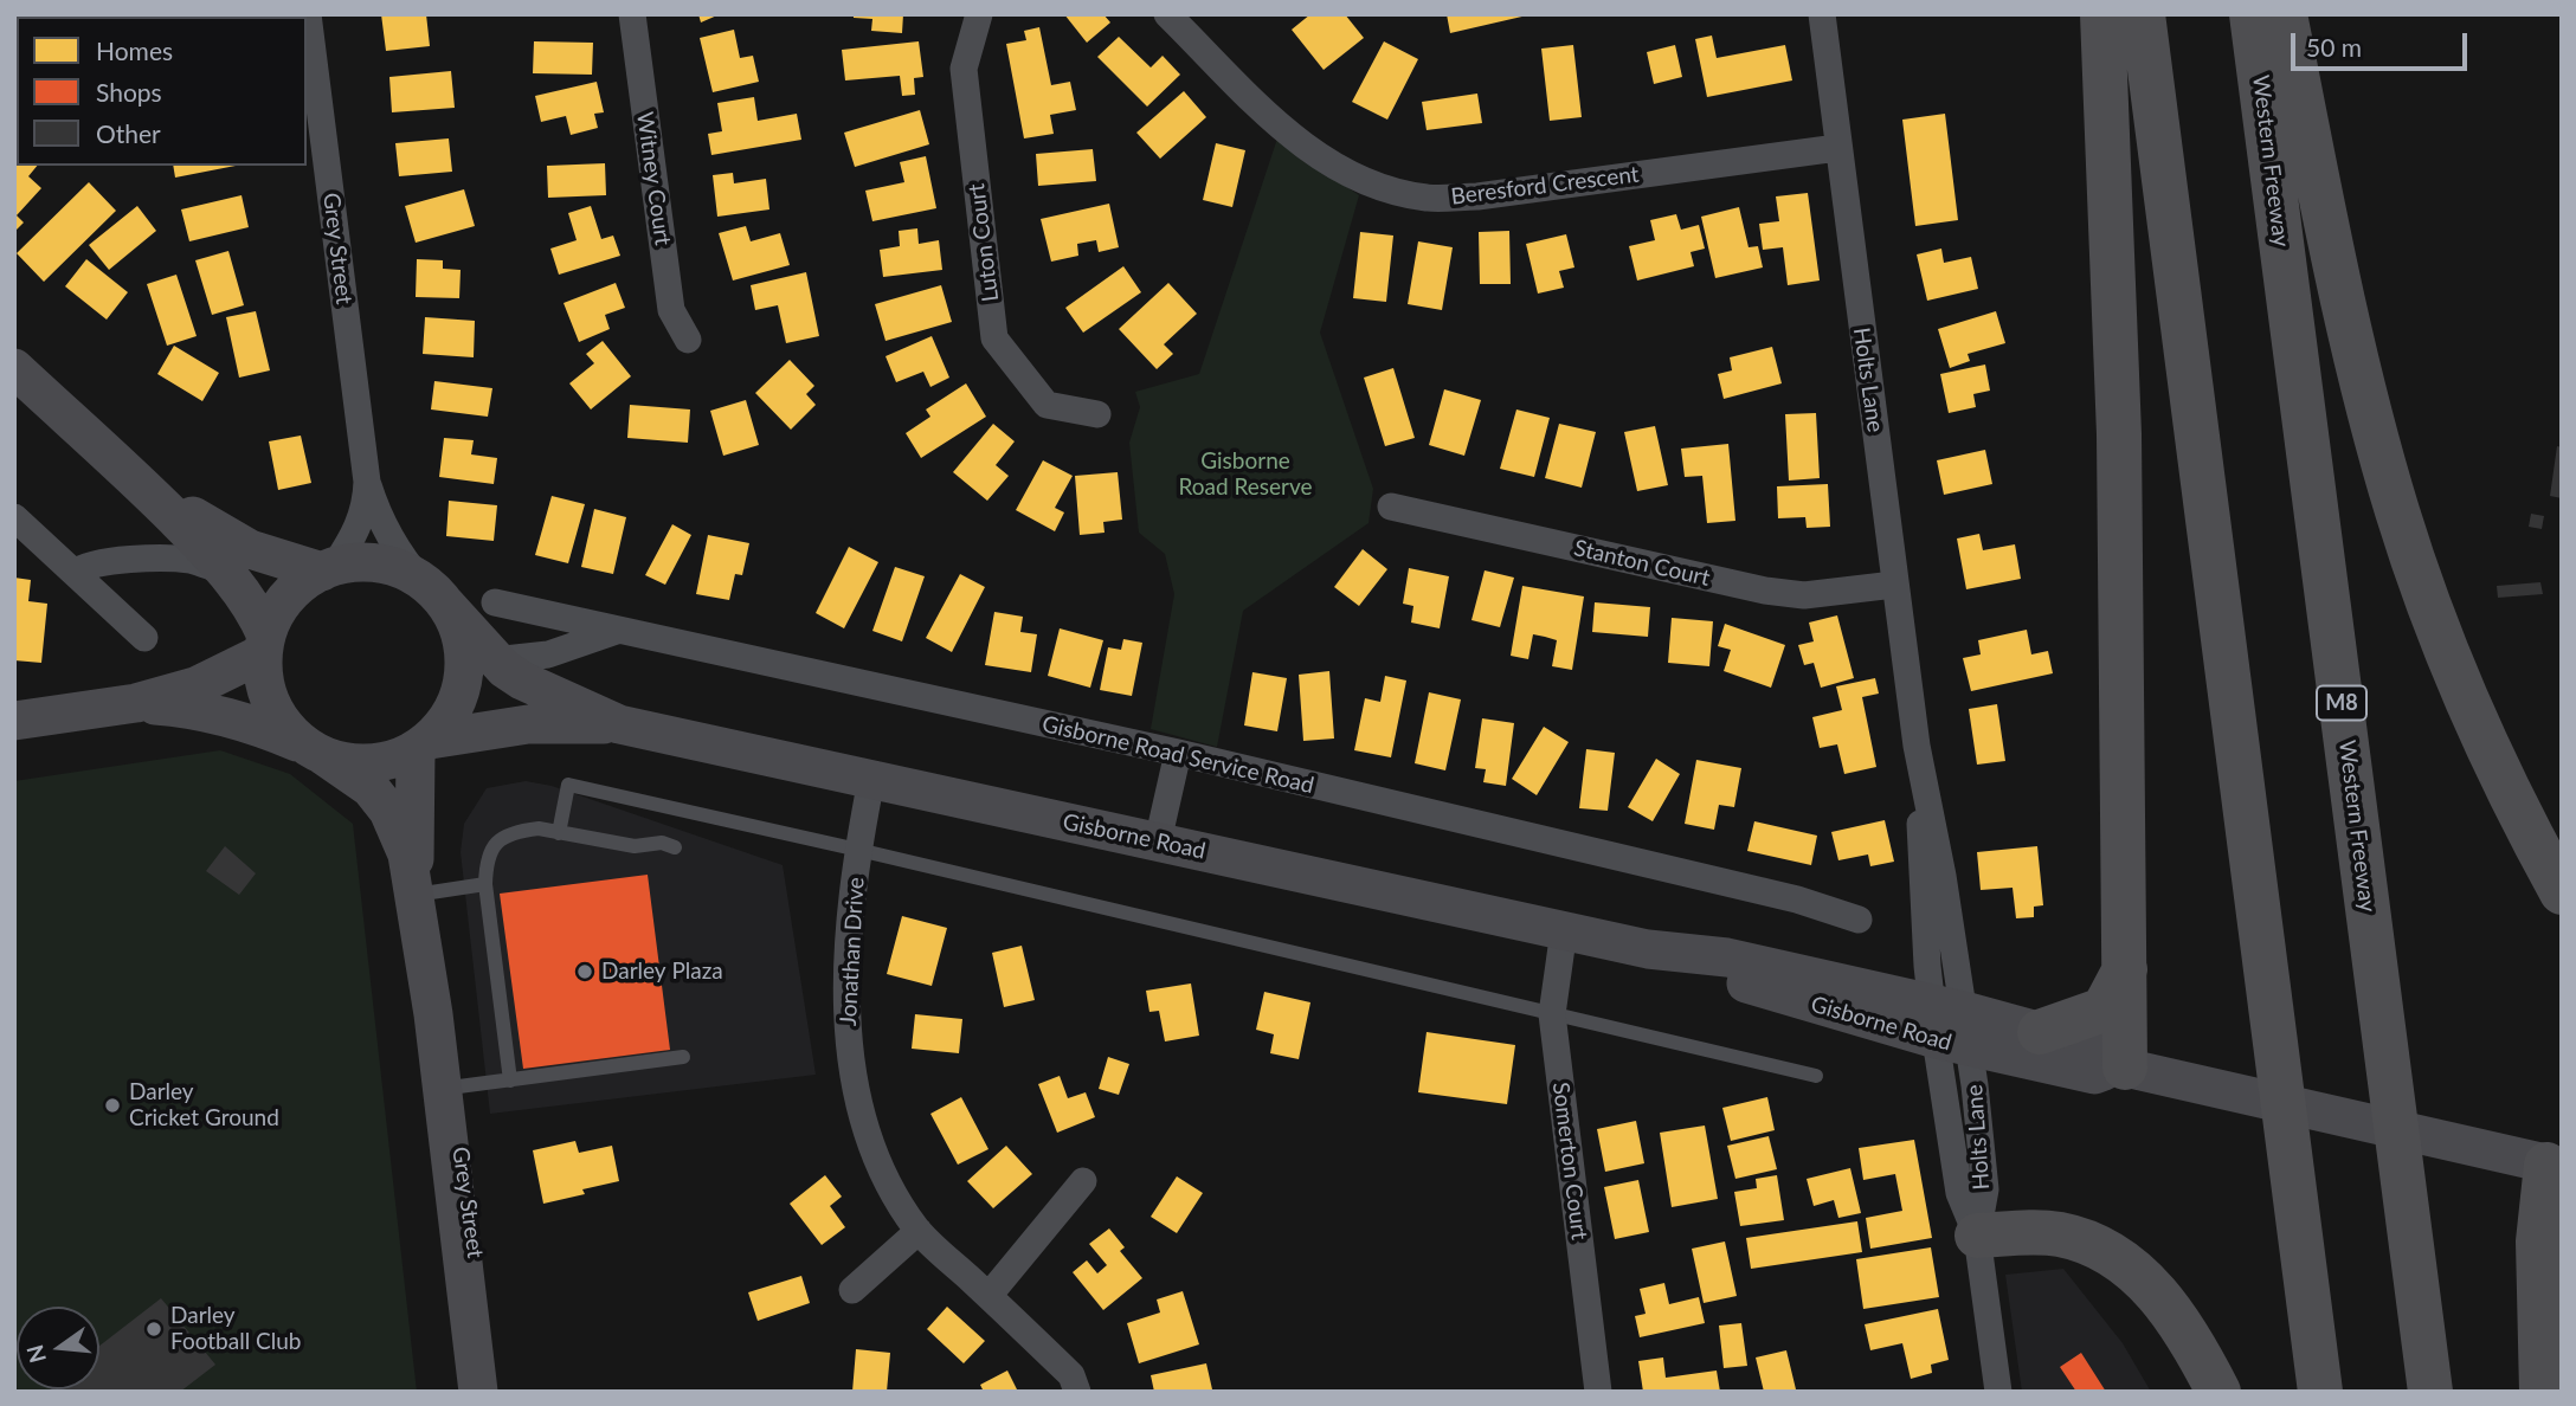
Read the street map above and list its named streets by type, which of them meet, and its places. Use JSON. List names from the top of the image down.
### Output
{
  "streets": {
    "highway": ["Western Freeway", "M8"],
    "main road": ["Grey Street", "Gisborne Road"],
    "street": [
      "Witney Court",
      "Beresford Crescent",
      "Luton Court",
      "Holts Lane",
      "Stanton Court",
      "Gisborne Road Service Road",
      "Jonathan Drive",
      "Somerton Court"
    ]
  },
  "crossings": [
    ["Beresford Crescent", "Holts Lane"],
    ["Grey Street", "Gisborne Road"],
    ["Holts Lane", "Stanton Court"],
    ["Holts Lane", "Gisborne Road"],
    ["Gisborne Road", "Jonathan Drive"],
    ["Gisborne Road", "Somerton Court"]
  ],
  "parks": ["Gisborne Road Reserve"],
  "places": ["Darley Plaza", "Darley Cricket Ground", "Darley Football Club"],
  "legend": ["Homes", "Shops", "Other"],
  "scale_bar": "50 m",
  "north": "left"
}
